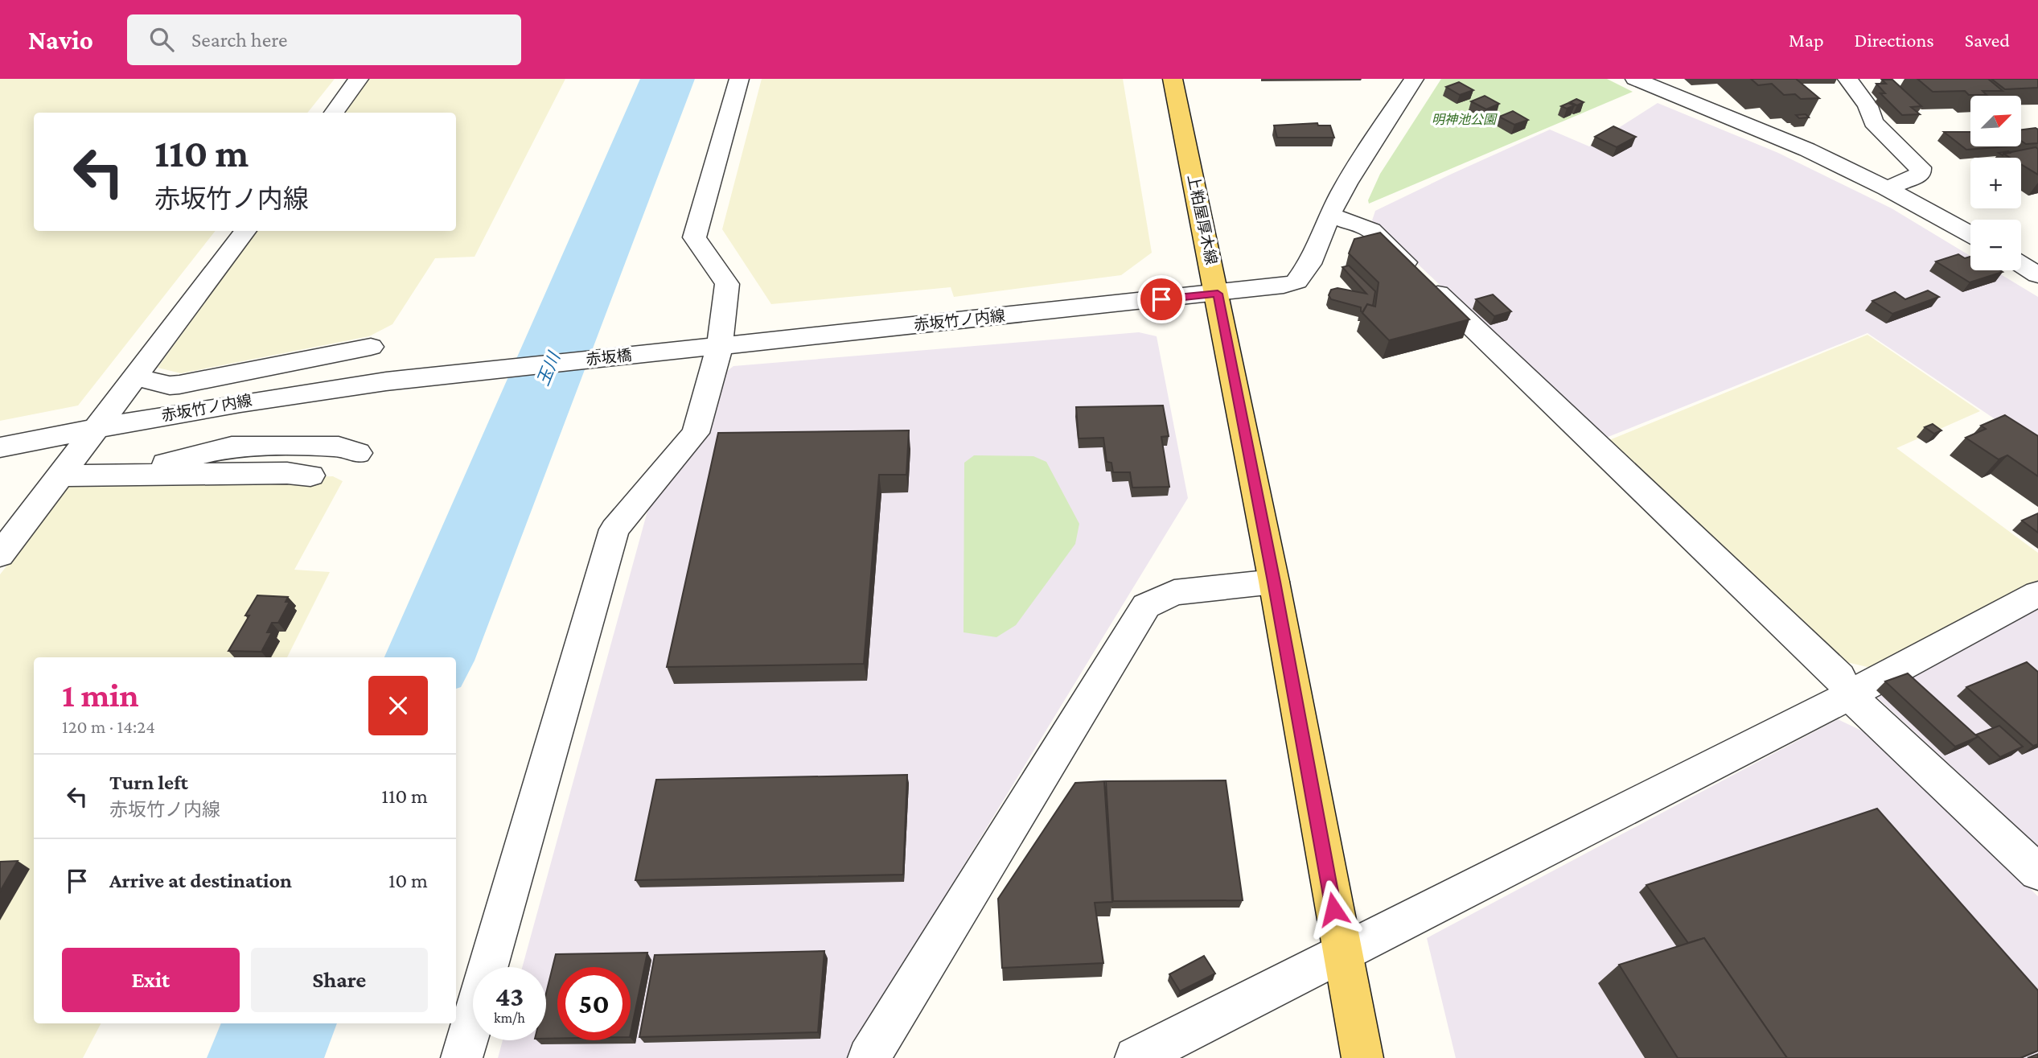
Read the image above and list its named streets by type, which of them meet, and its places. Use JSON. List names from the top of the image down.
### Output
{
  "streets": {
    "main road": ["上粕屋厚木線"],
    "street": ["赤坂竹ノ内線", "赤坂橋"]
  },
  "crossings": [
    ["上粕屋厚木線", "赤坂竹ノ内線"],
    ["赤坂竹ノ内線", "赤坂橋"]
  ],
  "water": ["玉川"],
  "parks": ["明神池公園"],
  "north": "top right",
  "page": {
    "header": "Navio",
    "search": "Search here",
    "nav": ["Map", "Directions", "Saved"],
    "map_buttons": ["+", "−"],
    "turn": ["110 m", "赤坂竹ノ内線"],
    "heading": ["1 min", "120 m · 14:24"],
    "list": [
      {
        "name": "Turn left",
        "note": "赤坂竹ノ内線",
        "value": "110 m"
      },
      {
        "name": "Arrive at destination",
        "value": "10 m"
      }
    ],
    "buttons": ["Exit", "Share"],
    "speed": "43 km/h",
    "limit": "50"
  }
}
